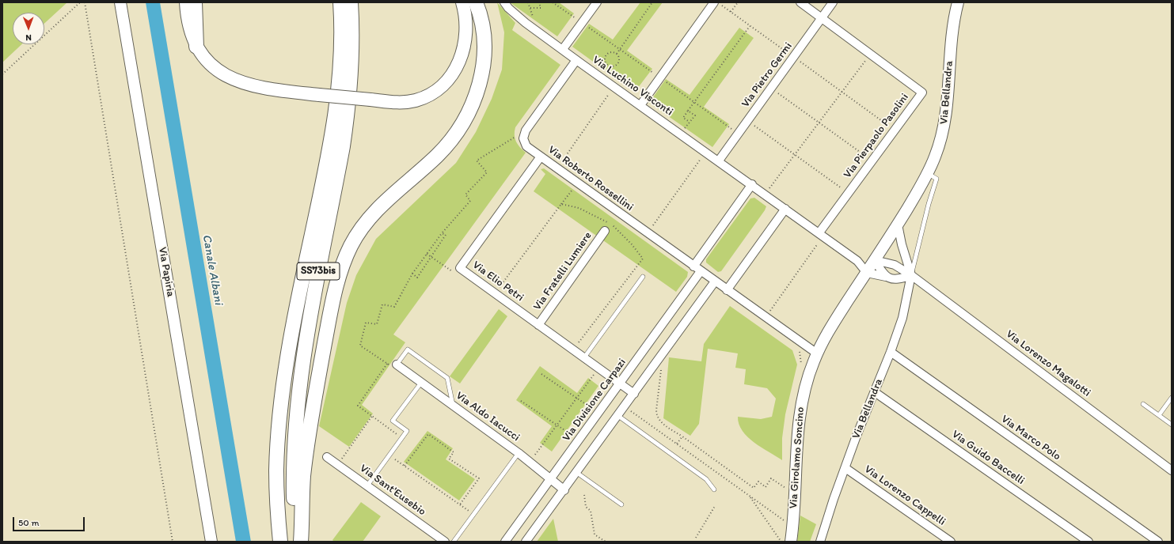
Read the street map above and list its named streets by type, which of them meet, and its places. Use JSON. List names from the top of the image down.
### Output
{
  "streets": {
    "highway": ["SS73bis"],
    "main road": ["Via Bellandra", "Via Papiria", "Via Girolamo Soncino"],
    "street": [
      "Via Pietro Germi",
      "Via Luchino Visconti",
      "Via Pierpaolo Pasolini",
      "Via Roberto Rossellini",
      "Via Fratelli Lumiere",
      "Via Elio Petri",
      "Via Lorenzo Magalotti",
      "Via Divisione Carpazi",
      "Via Aldo Iacucci",
      "Via Marco Polo",
      "Via Guido Baccelli",
      "Via Sant'Eusebio",
      "Via Lorenzo Cappelli"
    ]
  },
  "crossings": [
    ["Via Pietro Germi", "Via Luchino Visconti"],
    ["Via Pietro Germi", "Via Pierpaolo Pasolini"],
    ["Via Luchino Visconti", "Via Pierpaolo Pasolini"],
    ["Via Luchino Visconti", "Via Girolamo Soncino"],
    ["Via Bellandra", "Via Lorenzo Magalotti"],
    ["Via Bellandra", "Via Marco Polo"],
    ["Via Bellandra", "Via Girolamo Soncino"],
    ["Via Bellandra", "Via Guido Baccelli"],
    ["Via Bellandra", "Via Lorenzo Cappelli"],
    ["Via Roberto Rossellini", "Via Elio Petri"],
    ["Via Roberto Rossellini", "Via Divisione Carpazi"],
    ["Via Roberto Rossellini", "Via Girolamo Soncino"],
    ["Via Fratelli Lumiere", "Via Elio Petri"],
    ["Via Elio Petri", "Via Divisione Carpazi"],
    ["Via Lorenzo Magalotti", "Via Girolamo Soncino"],
    ["Via Divisione Carpazi", "Via Aldo Iacucci"]
  ],
  "water": ["Canale Albani"],
  "scale_bar": "50 m",
  "north": "bottom"
}
